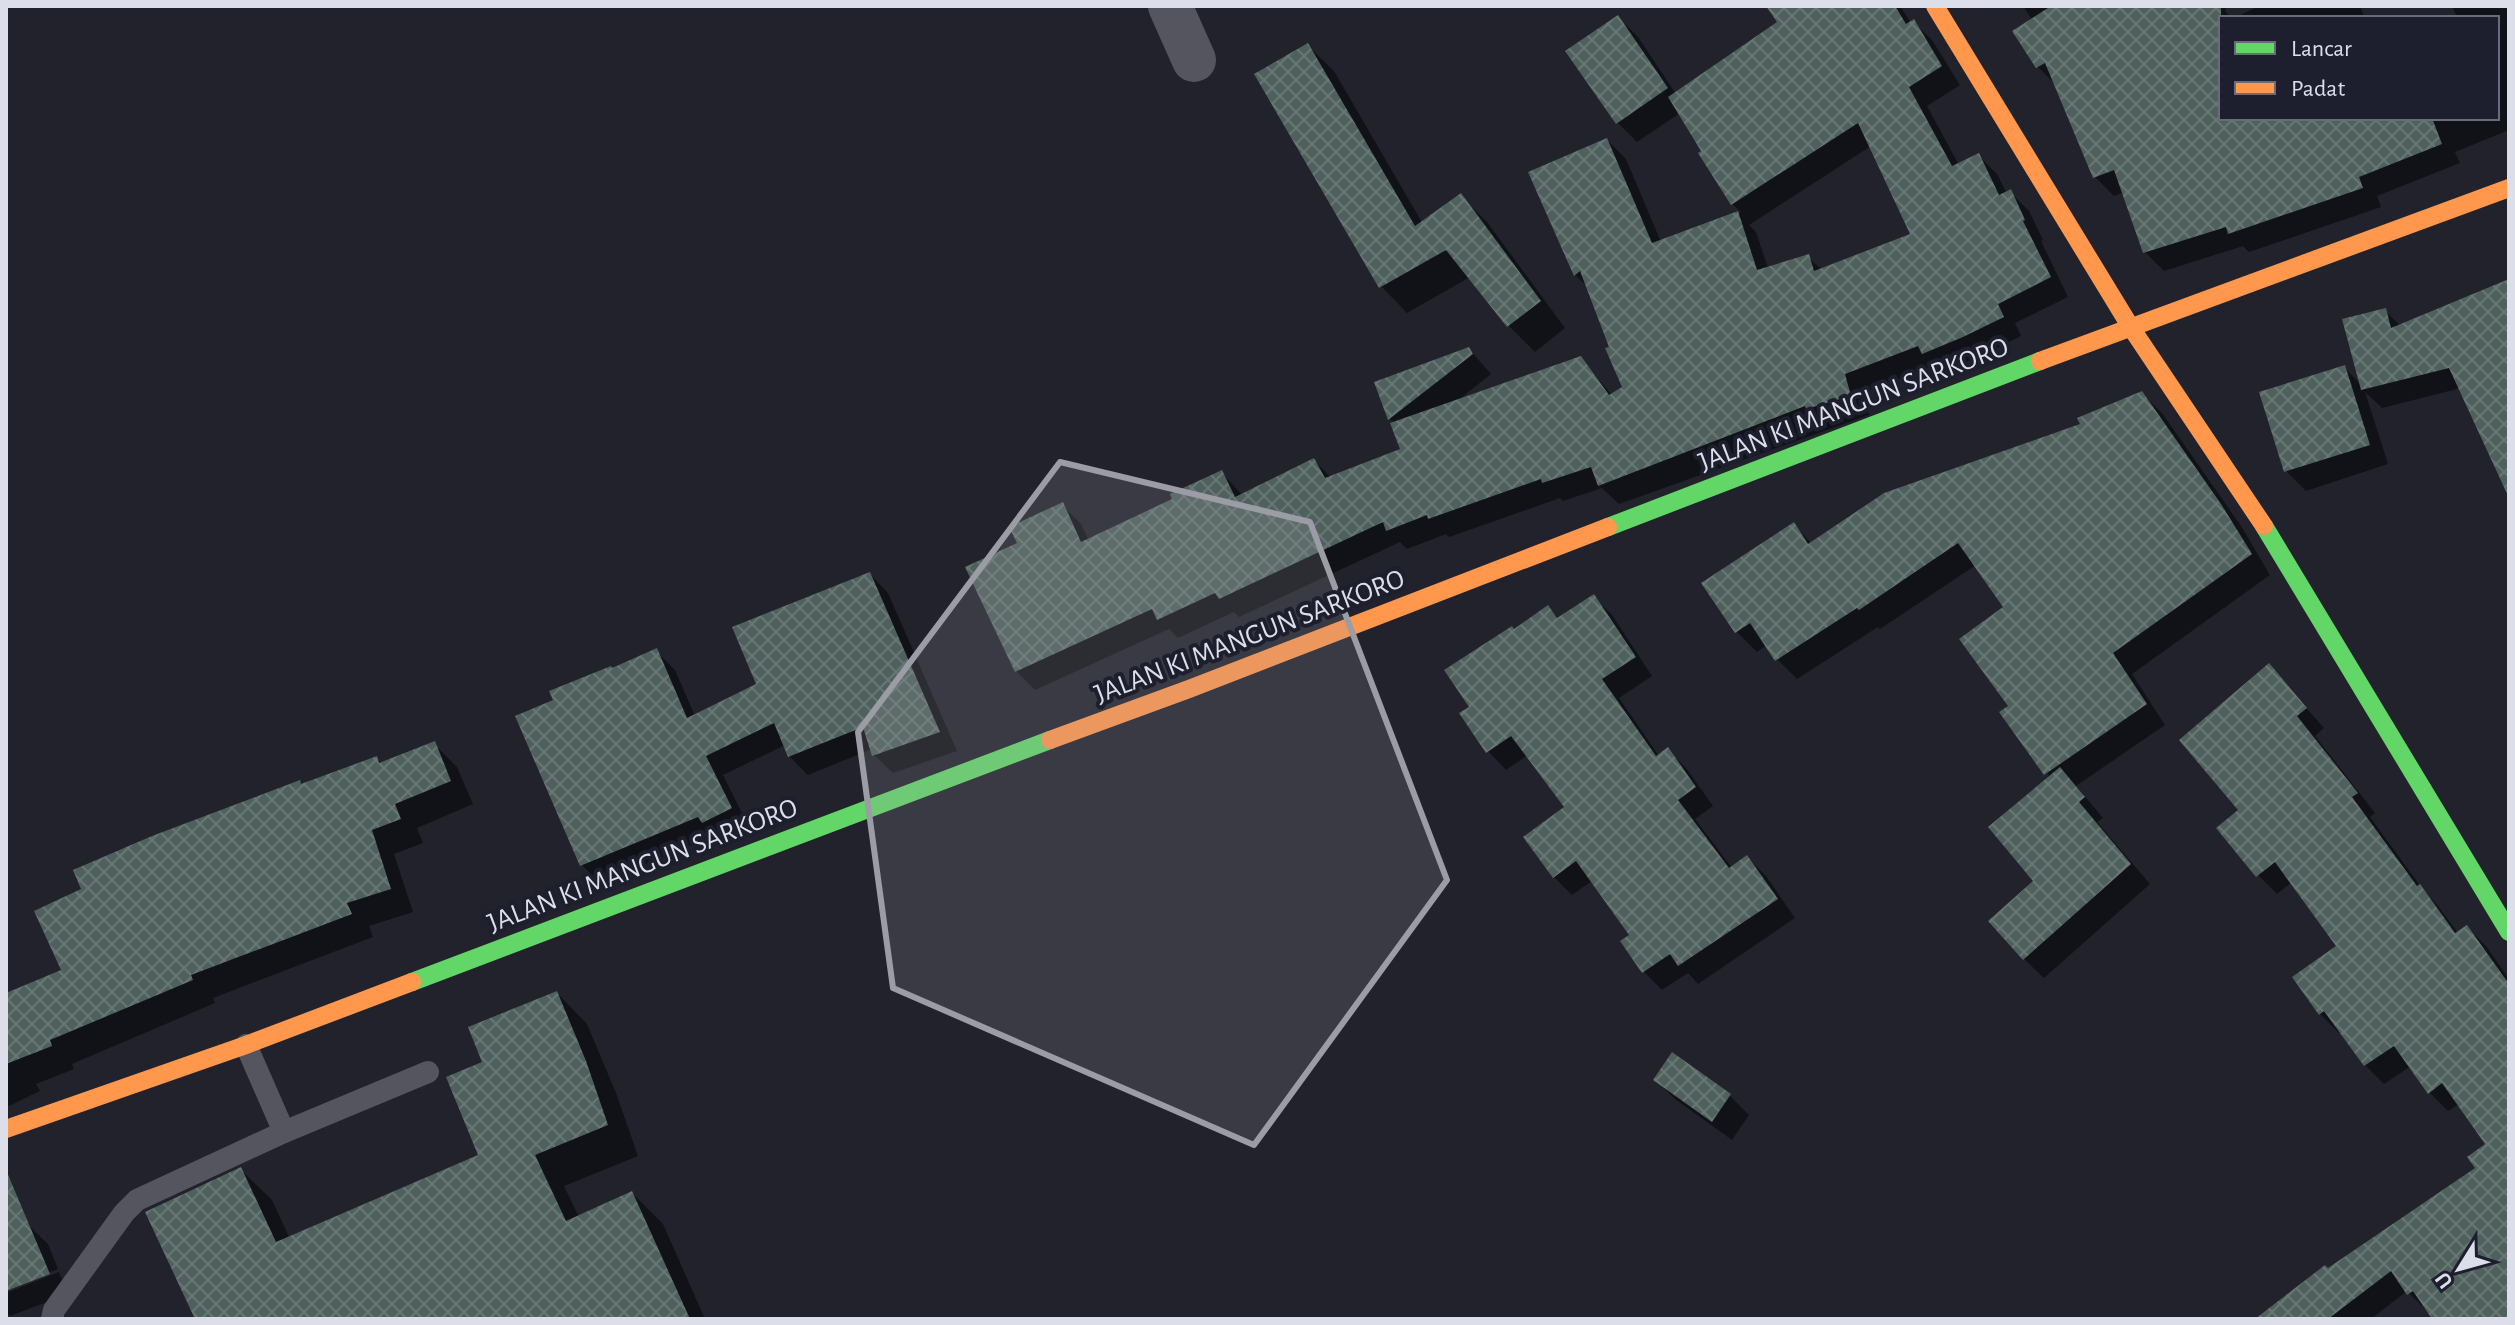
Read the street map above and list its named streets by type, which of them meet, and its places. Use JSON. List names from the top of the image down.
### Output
{
  "streets": {
    "main road": ["JALAN KI MANGUN SARKORO"]
  },
  "legend": ["Lancar", "Padat"],
  "north": "bottom left"
}
